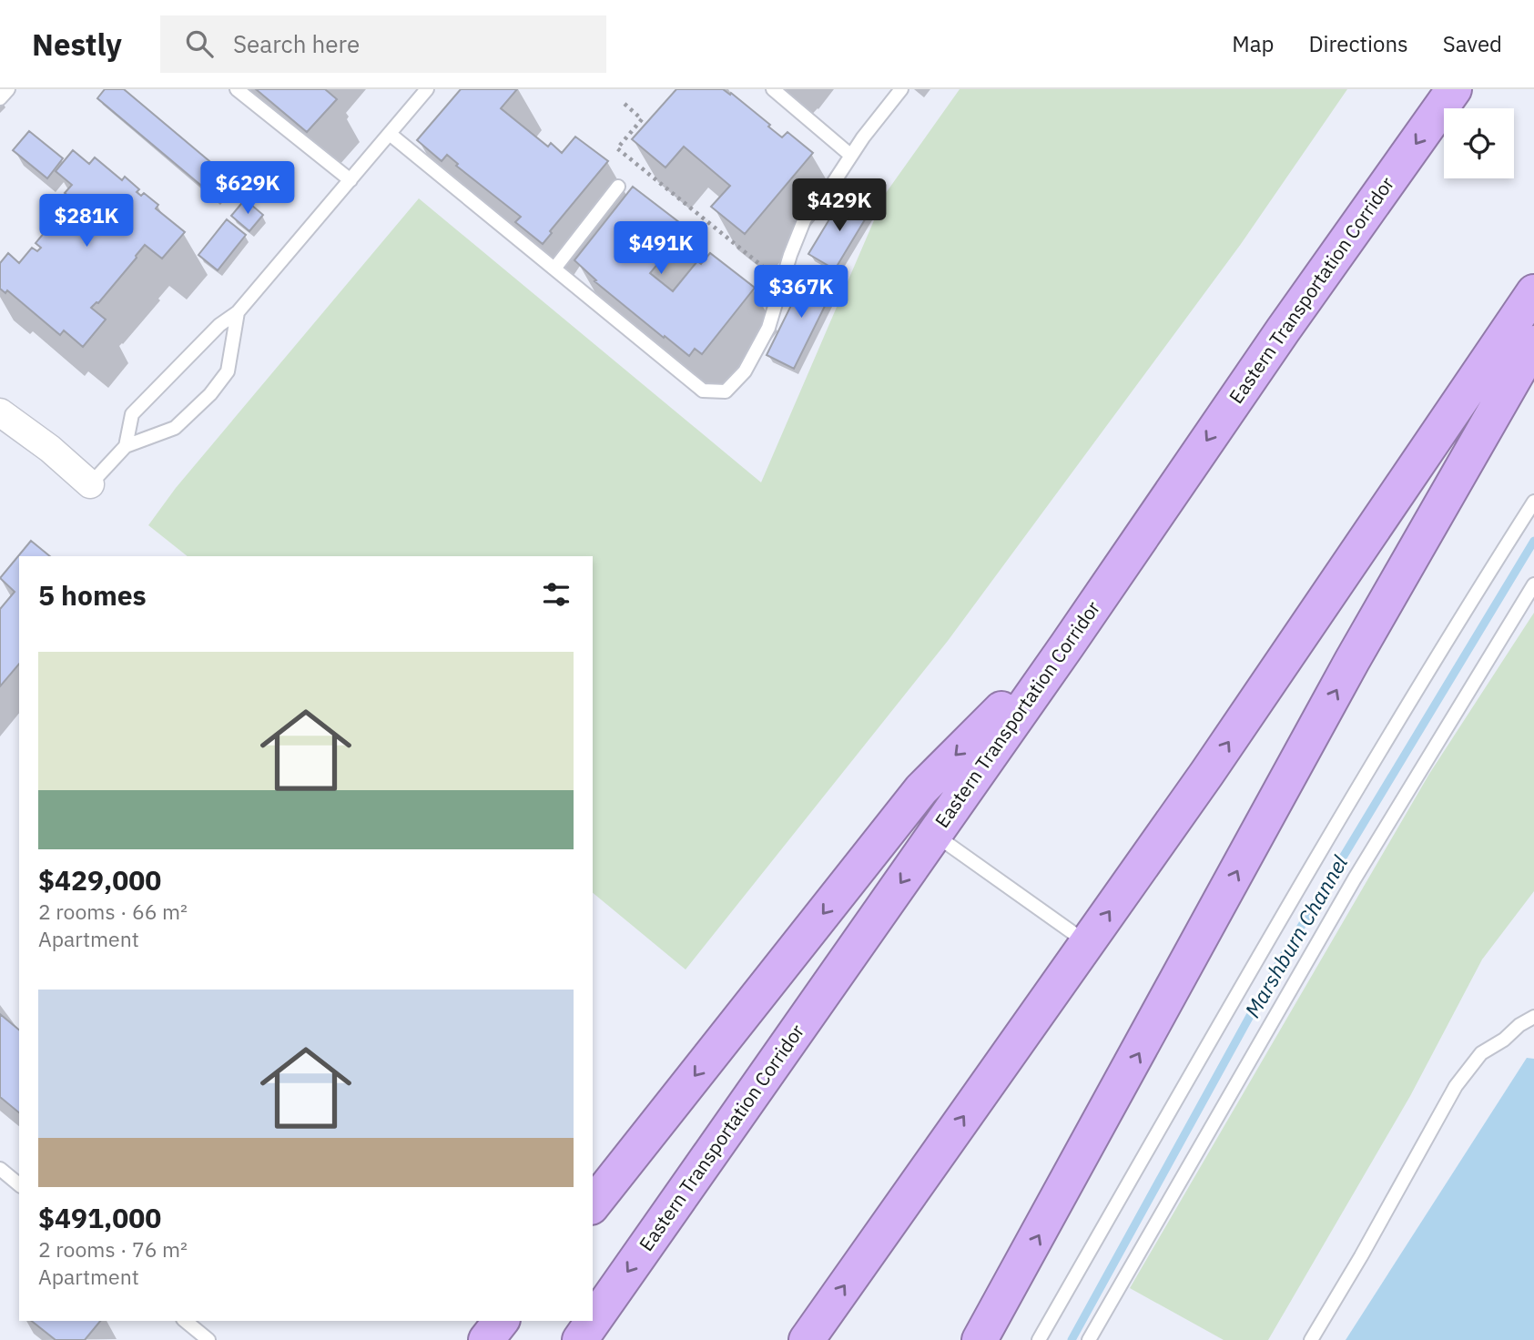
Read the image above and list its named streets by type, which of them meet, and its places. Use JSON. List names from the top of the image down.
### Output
{
  "streets": {
    "highway": ["Eastern Transportation Corridor"]
  },
  "water": ["Marshburn Channel"],
  "page": {
    "header": "Nestly",
    "search": "Search here",
    "nav": ["Map", "Directions", "Saved"],
    "price": [
      "$629K",
      "$429K",
      "$281K",
      "$491K",
      "$367K"
    ],
    "heading": "5 homes",
    "list": [
      {
        "name": "$429,000",
        "note": "2 rooms · 66 m² · Apartment"
      },
      {
        "name": "$491,000",
        "note": "2 rooms · 76 m² · Apartment"
      }
    ]
  }
}
